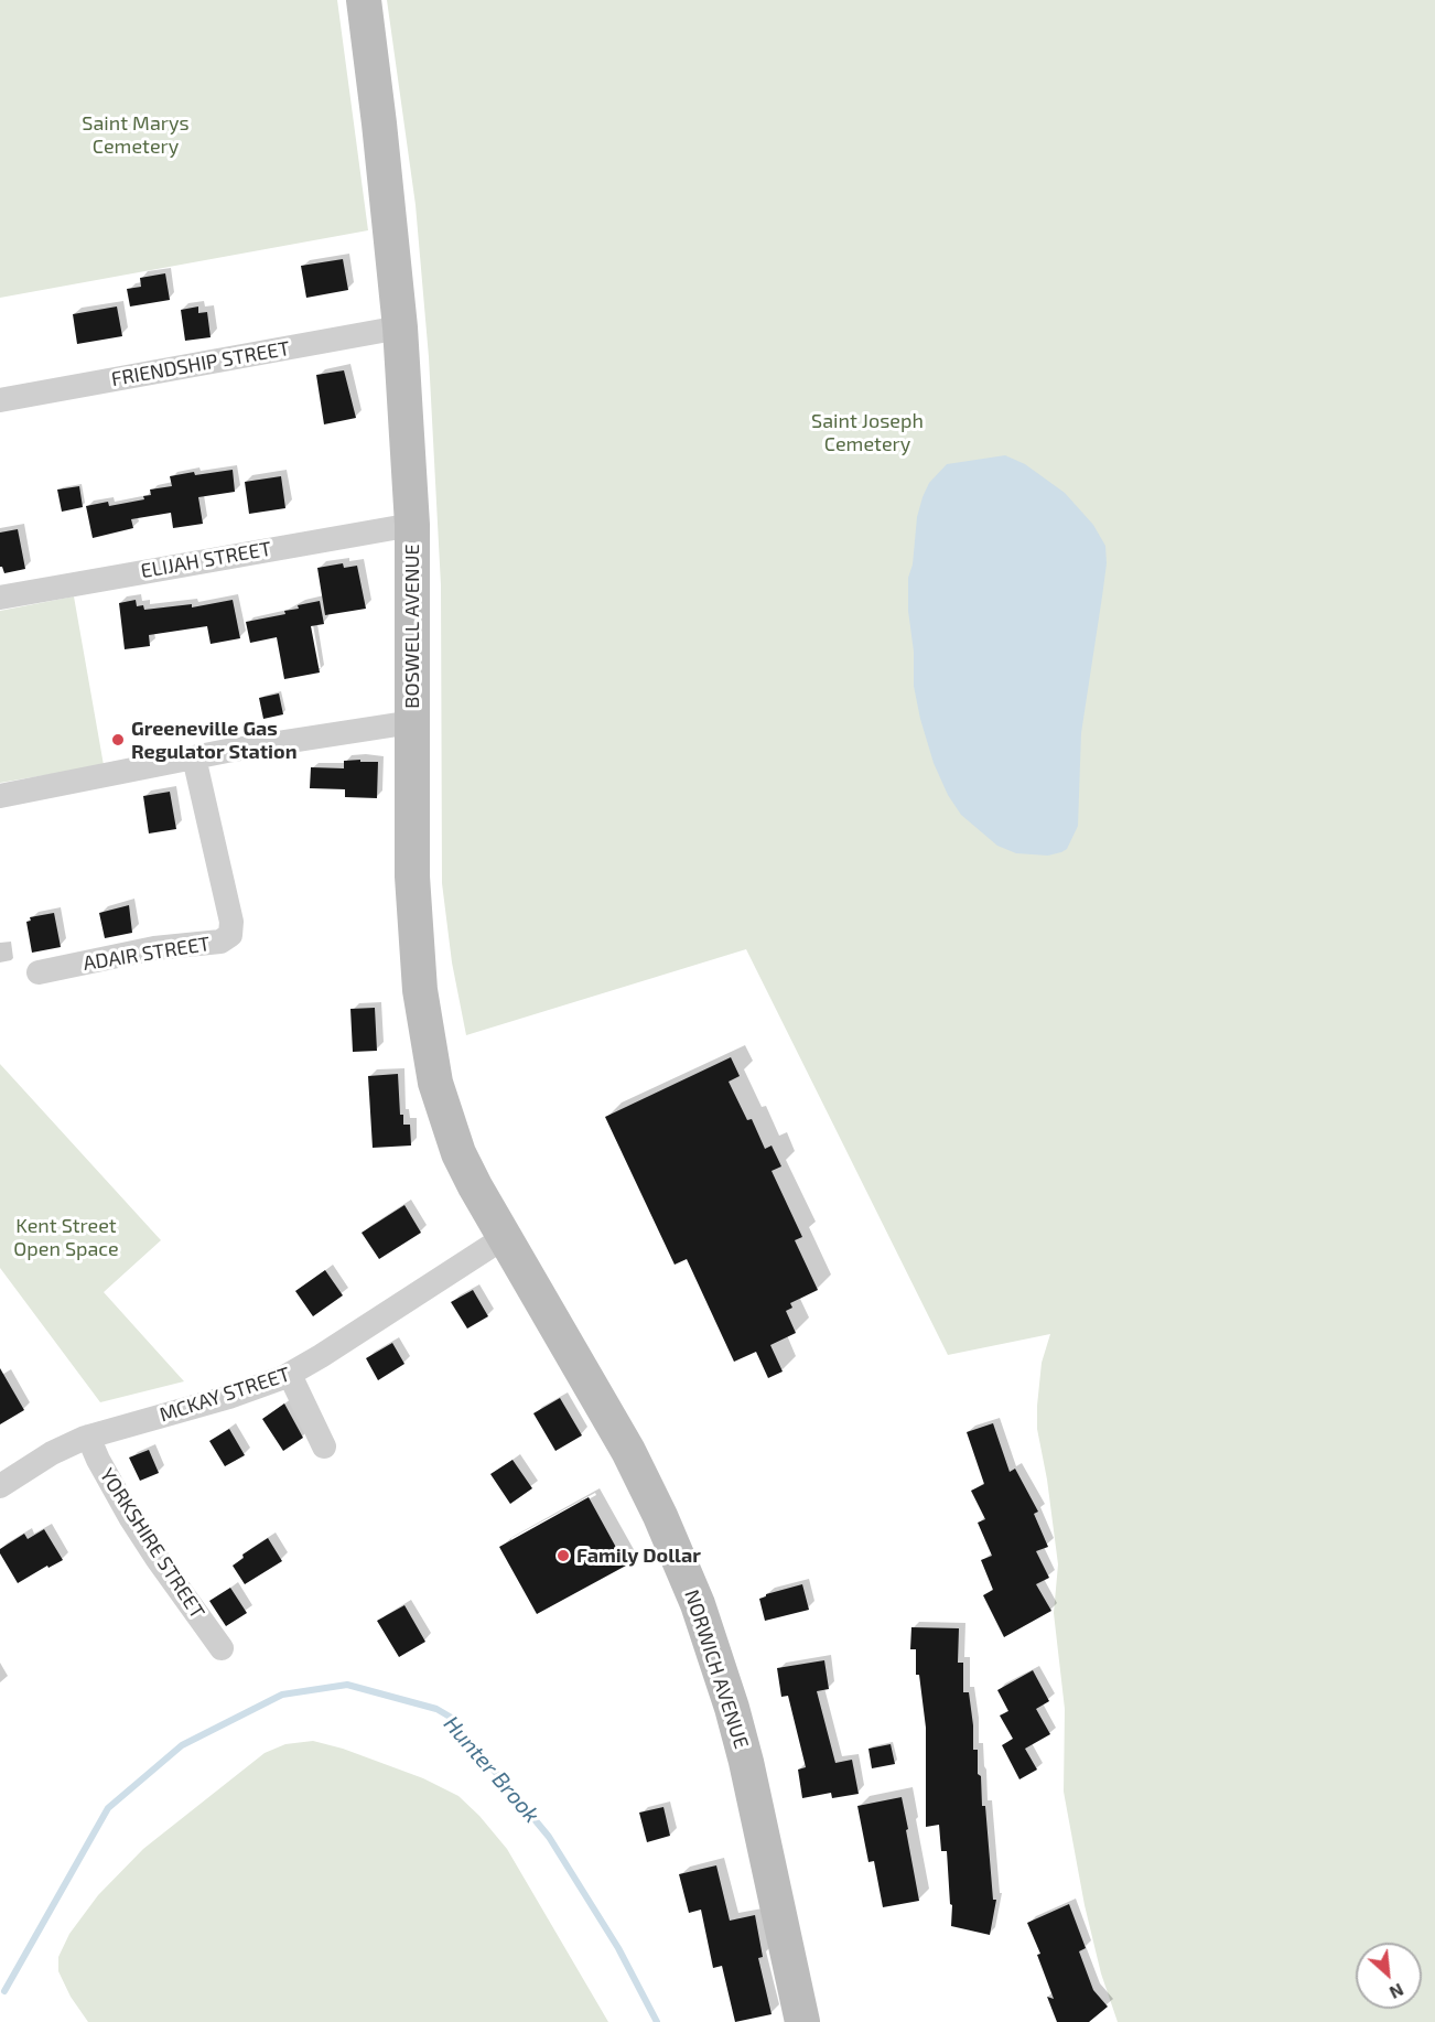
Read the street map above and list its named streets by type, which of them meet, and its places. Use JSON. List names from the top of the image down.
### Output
{
  "streets": {
    "main road": ["BOSWELL AVENUE", "NORWICH AVENUE"],
    "street": [
      "FRIENDSHIP STREET",
      "ELIJAH STREET",
      "ADAIR STREET",
      "MCKAY STREET",
      "YORKSHIRE STREET"
    ]
  },
  "crossings": [
    ["FRIENDSHIP STREET", "BOSWELL AVENUE"],
    ["ELIJAH STREET", "BOSWELL AVENUE"],
    ["BOSWELL AVENUE", "MCKAY STREET"],
    ["BOSWELL AVENUE", "NORWICH AVENUE"],
    ["MCKAY STREET", "YORKSHIRE STREET"],
    ["MCKAY STREET", "NORWICH AVENUE"]
  ],
  "water": ["Hunter Brook"],
  "parks": ["Saint Marys Cemetery", "Saint Joseph Cemetery", "Kent Street Open Space"],
  "places": ["Greeneville Gas Regulator Station", "Family Dollar"],
  "north": "bottom right"
}
